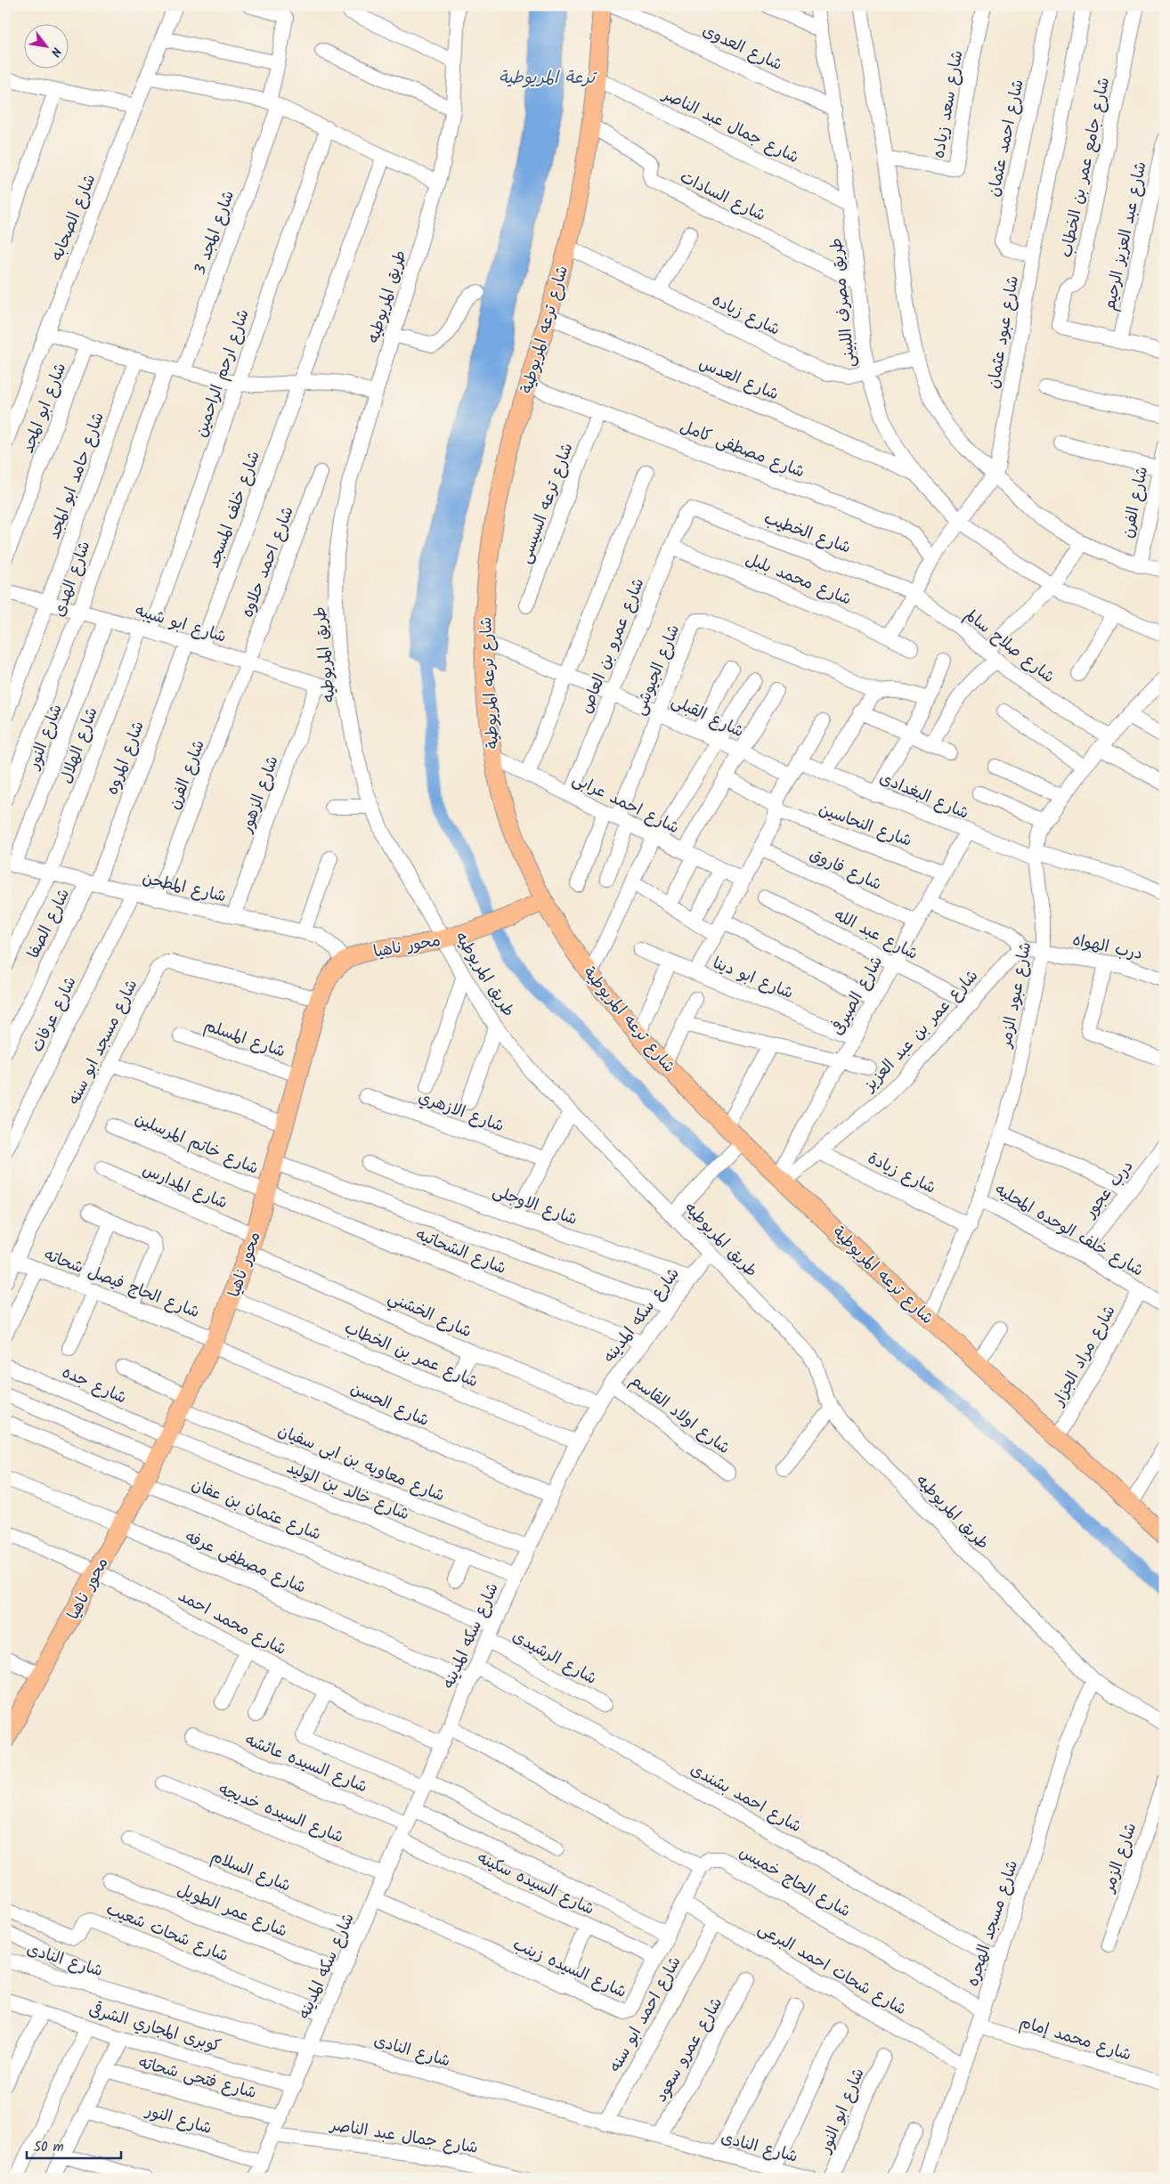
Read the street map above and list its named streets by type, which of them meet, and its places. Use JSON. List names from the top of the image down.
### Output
{
  "streets": {
    "main road": ["شارع ترعه المريوطية", "محور ناهيا"],
    "street": [
      "شارع العدوى",
      "شارع سعد زياده",
      "شارع جمال عبد الناصر",
      "شارع احمد عثمان",
      "شارع جامع عمر بن الخطاب",
      "شارع السادات",
      "شارع الصحابه",
      "شارع المجد 3",
      "شارع عبد العزيز الرحيم",
      "طريق المريوطيه",
      "طريق مصرف اللبينى",
      "شارع زياده",
      "شارع عبود عثمان",
      "شارع ارحم الراحمين",
      "شارع العدس",
      "شارع ابو المجد",
      "شارع مصطفى كامل",
      "شارع حامد ابو المجد",
      "شارع الفرن",
      "شارع ترعه السيسى",
      "شارع خلف المسجد",
      "شارع الخطيب",
      "شارع احمد حلاوه",
      "شارع الهدى",
      "شارع محمد بلبل",
      "شارع ابو شيبه",
      "شارع عمرو بن العاص",
      "شارع صلاح سالم",
      "شارع الجيوشى",
      "شارع القبلى",
      "شارع النور",
      "شارع الهلال",
      "شارع المروه",
      "شارع الزهور",
      "شارع البغدادى",
      "شارع احمد عرابى",
      "شارع النحاسين",
      "شارع فاروق",
      "شارع المطحن",
      "شارع الصفا",
      "شارع عبد الله",
      "درب الهواه",
      "شارع ابو دينا",
      "شارع عبود الزمر",
      "شارع الصيرفى",
      "شارع عرفات",
      "شارع عمر بن عبد العزيز",
      "شارع المسلم",
      "شارع مسجد ابو سنه",
      "شارع الازهري",
      "شارع خاتم المرسلين",
      "شارع زيادة",
      "شارع المدارس",
      "درب عجور",
      "شارع الاوجلى",
      "شارع خلف الوحده المحليه",
      "شارع الشحاتيه",
      "شارع الحاج فيصل شحاته",
      "شارع الخشني",
      "شارع سكه المدينه",
      "شارع عمر بن الخطاب",
      "شارع مراد الجزار",
      "شارع جده",
      "شارع الحسن",
      "شارع اولاد القاسم",
      "شارع معاويه بن ابى سفيان",
      "شارع خالد بن الوليد",
      "شارع عثمان بن عفان",
      "شارع مصطفى عرفه",
      "شارع محمد احمد",
      "شارع الرشيدى",
      "شارع السيده عائشه",
      "شارع احمد بشندى",
      "شارع السيده خديجه",
      "شارع الزمر",
      "شارع السلام",
      "شارع الحاج خميس",
      "شارع السيده سكينه",
      "شارع عمر الطويل",
      "شارع مسجد الهجره",
      "شارع شحات شعيب",
      "شارع النادى",
      "شارع السيده زينب",
      "شارع شحات احمد البرعى",
      "شارع احمد ابو سنه",
      "كوبرى المجاري الشرقى",
      "شارع محمد إمام",
      "شارع عمرو سعود",
      "شارع فتحى شحاته",
      "شارع ابو النور"
    ]
  },
  "crossings": [
    ["شارع العدوى", "طريق مصرف اللبينى"],
    ["شارع جمال عبد الناصر", "طريق مصرف اللبينى"],
    ["شارع جمال عبد الناصر", "شارع ترعه المريوطية"],
    ["شارع احمد عثمان", "شارع عبود عثمان"],
    ["شارع جامع عمر بن الخطاب", "شارع عبد العزيز الرحيم"],
    ["شارع السادات", "طريق مصرف اللبينى"],
    ["شارع السادات", "شارع ترعه المريوطية"],
    ["طريق المريوطيه", "شارع ابو شيبه"],
    ["طريق المريوطيه", "محور ناهيا"],
    ["طريق المريوطيه", "شارع سكه المدينه"],
    ["طريق المريوطيه", "شارع مسجد الهجره"],
    ["طريق مصرف اللبينى", "شارع زياده"],
    ["طريق مصرف اللبينى", "شارع عبود عثمان"],
    ["طريق مصرف اللبينى", "شارع العدس"],
    ["شارع زياده", "شارع ترعه المريوطية"],
    ["شارع ترعه المريوطية", "شارع العدس"],
    ["شارع ترعه المريوطية", "شارع مصطفى كامل"],
    ["شارع ترعه المريوطية", "شارع القبلى"],
    ["شارع ترعه المريوطية", "شارع احمد عرابى"],
    ["شارع ترعه المريوطية", "محور ناهيا"],
    ["شارع ترعه المريوطية", "شارع عبود الزمر"],
    ["شارع ترعه المريوطية", "شارع الصيرفى"],
    ["شارع ترعه المريوطية", "شارع عمر بن عبد العزيز"],
    ["شارع ترعه المريوطية", "شارع مراد الجزار"],
    ["شارع عبود عثمان", "شارع مصطفى كامل"],
    ["شارع عبود عثمان", "شارع الخطيب"],
    ["شارع عبود عثمان", "شارع محمد بلبل"],
    ["شارع عبود عثمان", "شارع صلاح سالم"],
    ["شارع ارحم الراحمين", "شارع ابو شيبه"],
    ["شارع ارحم الراحمين", "شارع الهلال"],
    ["شارع مصطفى كامل", "شارع ترعه السيسى"],
    ["شارع حامد ابو المجد", "شارع ابو شيبه"],
    ["شارع الفرن", "شارع احمد حلاوه"],
    ["شارع الفرن", "شارع ابو شيبه"],
    ["شارع الفرن", "شارع المطحن"],
    ["شارع خلف المسجد", "شارع ابو شيبه"],
    ["شارع خلف المسجد", "شارع المروه"],
    ["شارع الخطيب", "شارع عمرو بن العاص"],
    ["شارع الخطيب", "شارع صلاح سالم"],
    ["شارع احمد حلاوه", "شارع ابو شيبه"],
    ["شارع الهدى", "شارع ابو شيبه"],
    ["شارع محمد بلبل", "شارع عمرو بن العاص"],
    ["شارع ابو شيبه", "شارع النور"],
    ["شارع ابو شيبه", "شارع الهلال"],
    ["شارع ابو شيبه", "شارع المروه"],
    ["شارع ابو شيبه", "شارع الزهور"],
    ["شارع عمرو بن العاص", "شارع القبلى"],
    ["شارع عمرو بن العاص", "شارع احمد عرابى"],
    ["شارع صلاح سالم", "شارع عبود الزمر"],
    ["شارع الجيوشى", "شارع القبلى"],
    ["شارع الجيوشى", "شارع احمد عرابى"],
    ["شارع النور", "شارع المطحن"],
    ["شارع الهلال", "شارع المطحن"],
    ["شارع المروه", "شارع المطحن"],
    ["شارع المروه", "شارع الصفا"],
    ["شارع الزهور", "شارع المطحن"],
    ["شارع البغدادى", "شارع عبود الزمر"],
    ["شارع البغدادى", "شارع الصيرفى"],
    ["شارع النحاسين", "شارع الصيرفى"],
    ["شارع فاروق", "شارع الصيرفى"],
    ["شارع المطحن", "شارع الصفا"],
    ["شارع المطحن", "محور ناهيا"],
    ["شارع المطحن", "شارع عرفات"],
    ["شارع عبد الله", "شارع الصيرفى"],
    ["شارع عبد الله", "شارع عمر بن عبد العزيز"],
    ["محور ناهيا", "شارع المسلم"],
    ["محور ناهيا", "شارع مسجد ابو سنه"],
    ["محور ناهيا", "شارع خاتم المرسلين"],
    ["محور ناهيا", "شارع المدارس"],
    ["محور ناهيا", "شارع الشحاتيه"],
    ["محور ناهيا", "شارع الحاج فيصل شحاته"],
    ["محور ناهيا", "شارع الخشني"],
    ["محور ناهيا", "شارع عمر بن الخطاب"],
    ["محور ناهيا", "شارع جده"],
    ["محور ناهيا", "شارع الحسن"],
    ["محور ناهيا", "شارع معاويه بن ابى سفيان"],
    ["محور ناهيا", "شارع خالد بن الوليد"],
    ["محور ناهيا", "شارع عثمان بن عفان"],
    ["محور ناهيا", "شارع مصطفى عرفه"],
    ["محور ناهيا", "شارع محمد احمد"],
    ["درب الهواه", "شارع عبود الزمر"],
    ["شارع ابو دينا", "شارع الصيرفى"],
    ["شارع عبود الزمر", "شارع زيادة"],
    ["شارع عبود الزمر", "شارع خلف الوحده المحليه"],
    ["شارع الصيرفى", "شارع عمر بن عبد العزيز"],
    ["شارع عمر بن عبد العزيز", "شارع زيادة"],
    ["شارع مسجد ابو سنه", "شارع الحاج فيصل شحاته"],
    ["شارع خاتم المرسلين", "شارع الشحاتيه"],
    ["درب عجور", "شارع خلف الوحده المحليه"],
    ["شارع الاوجلى", "شارع سكه المدينه"],
    ["شارع خلف الوحده المحليه", "شارع مراد الجزار"],
    ["شارع الشحاتيه", "شارع سكه المدينه"],
    ["شارع الحاج فيصل شحاته", "شارع الحسن"],
    ["شارع الخشني", "شارع سكه المدينه"],
    ["شارع سكه المدينه", "شارع عمر بن الخطاب"],
    ["شارع سكه المدينه", "شارع الحسن"],
    ["شارع سكه المدينه", "شارع اولاد القاسم"],
    ["شارع سكه المدينه", "شارع معاويه بن ابى سفيان"],
    ["شارع سكه المدينه", "شارع خالد بن الوليد"],
    ["شارع سكه المدينه", "شارع عثمان بن عفان"],
    ["شارع سكه المدينه", "شارع مصطفى عرفه"],
    ["شارع سكه المدينه", "شارع محمد احمد"],
    ["شارع سكه المدينه", "شارع الرشيدى"],
    ["شارع سكه المدينه", "شارع السيده عائشه"],
    ["شارع سكه المدينه", "شارع احمد بشندى"],
    ["شارع سكه المدينه", "شارع السيده خديجه"],
    ["شارع سكه المدينه", "شارع السلام"],
    ["شارع سكه المدينه", "شارع السيده سكينه"],
    ["شارع سكه المدينه", "شارع عمر الطويل"],
    ["شارع سكه المدينه", "شارع شحات شعيب"],
    ["شارع سكه المدينه", "شارع النادى"],
    ["شارع سكه المدينه", "شارع السيده زينب"],
    ["شارع سكه المدينه", "كوبرى المجاري الشرقى"],
    ["شارع جده", "شارع خالد بن الوليد"],
    ["شارع احمد بشندى", "شارع مسجد الهجره"],
    ["شارع الحاج خميس", "شارع مسجد الهجره"],
    ["شارع الحاج خميس", "شارع السيده زينب"],
    ["شارع السيده سكينه", "شارع السيده زينب"],
    ["شارع مسجد الهجره", "شارع شحات احمد البرعى"],
    ["شارع مسجد الهجره", "شارع محمد إمام"],
    ["شارع النادى", "شارع احمد ابو سنه"],
    ["شارع النادى", "شارع عمرو سعود"],
    ["شارع السيده زينب", "شارع شحات احمد البرعى"],
    ["شارع شحات احمد البرعى", "شارع احمد ابو سنه"]
  ],
  "water": ["ترعة المريوطية"],
  "scale_bar": "50 m",
  "north": "bottom right"
}
